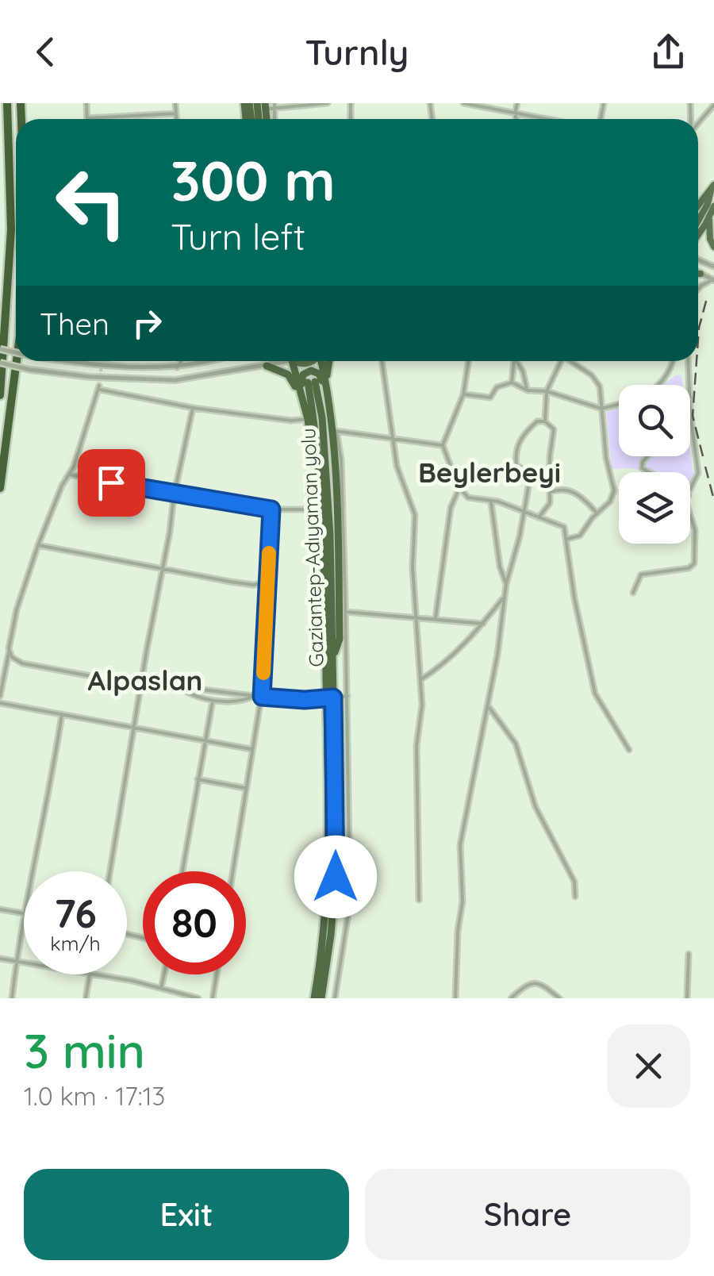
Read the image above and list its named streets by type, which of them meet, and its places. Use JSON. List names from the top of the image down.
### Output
{
  "streets": {
    "highway": ["Gaziantep-Adıyaman yolu"]
  },
  "districts": ["Beylerbeyi", "Alpaslan"],
  "page": {
    "header": "Turnly",
    "turn": ["300 m", "Turn left"],
    "then": "Then",
    "speed": "76 km/h",
    "limit": "80",
    "heading": ["3 min", "1.0 km · 17:13"],
    "buttons": ["Exit", "Share"]
  }
}
